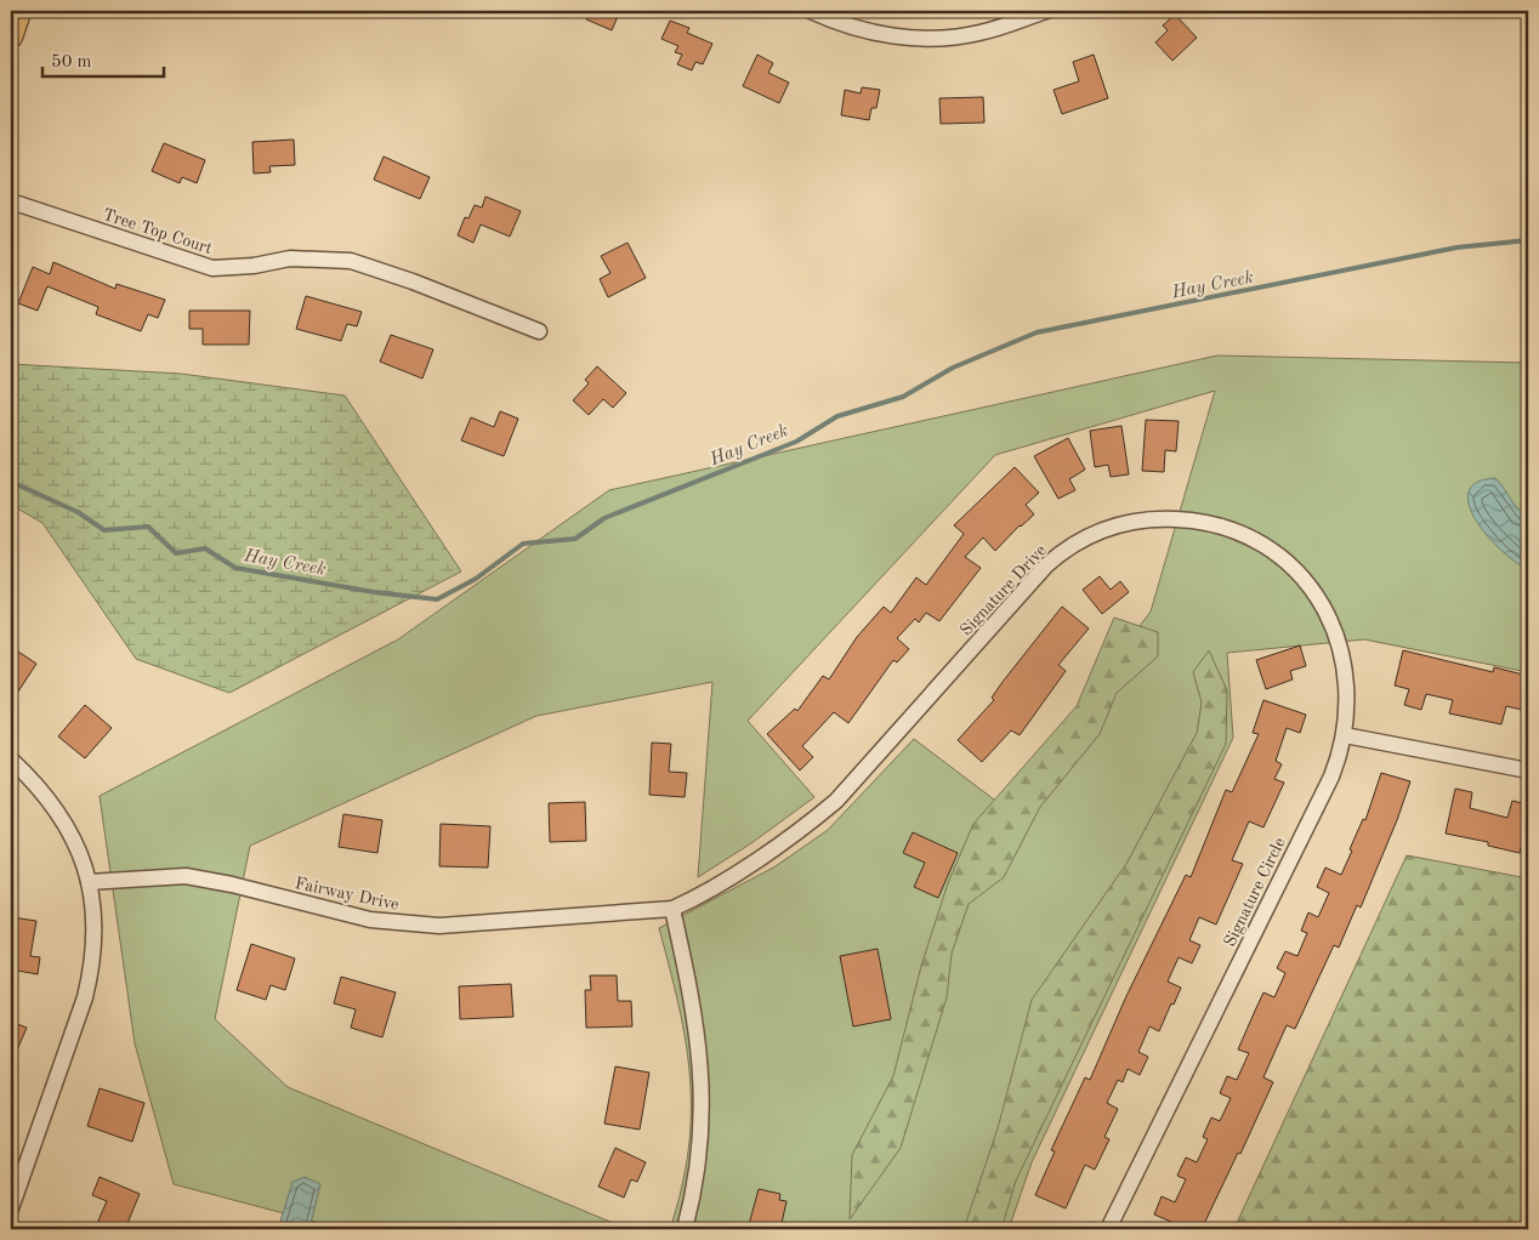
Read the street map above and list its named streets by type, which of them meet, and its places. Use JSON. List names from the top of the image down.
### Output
{
  "streets": {
    "street": [
      "Tree Top Court",
      "Signature Drive",
      "Signature Circle",
      "Fairway Drive"
    ]
  },
  "crossings": [
    ["Signature Drive", "Signature Circle"],
    ["Signature Drive", "Fairway Drive"]
  ],
  "water": ["Hay Creek"],
  "scale_bar": "50 m"
}
